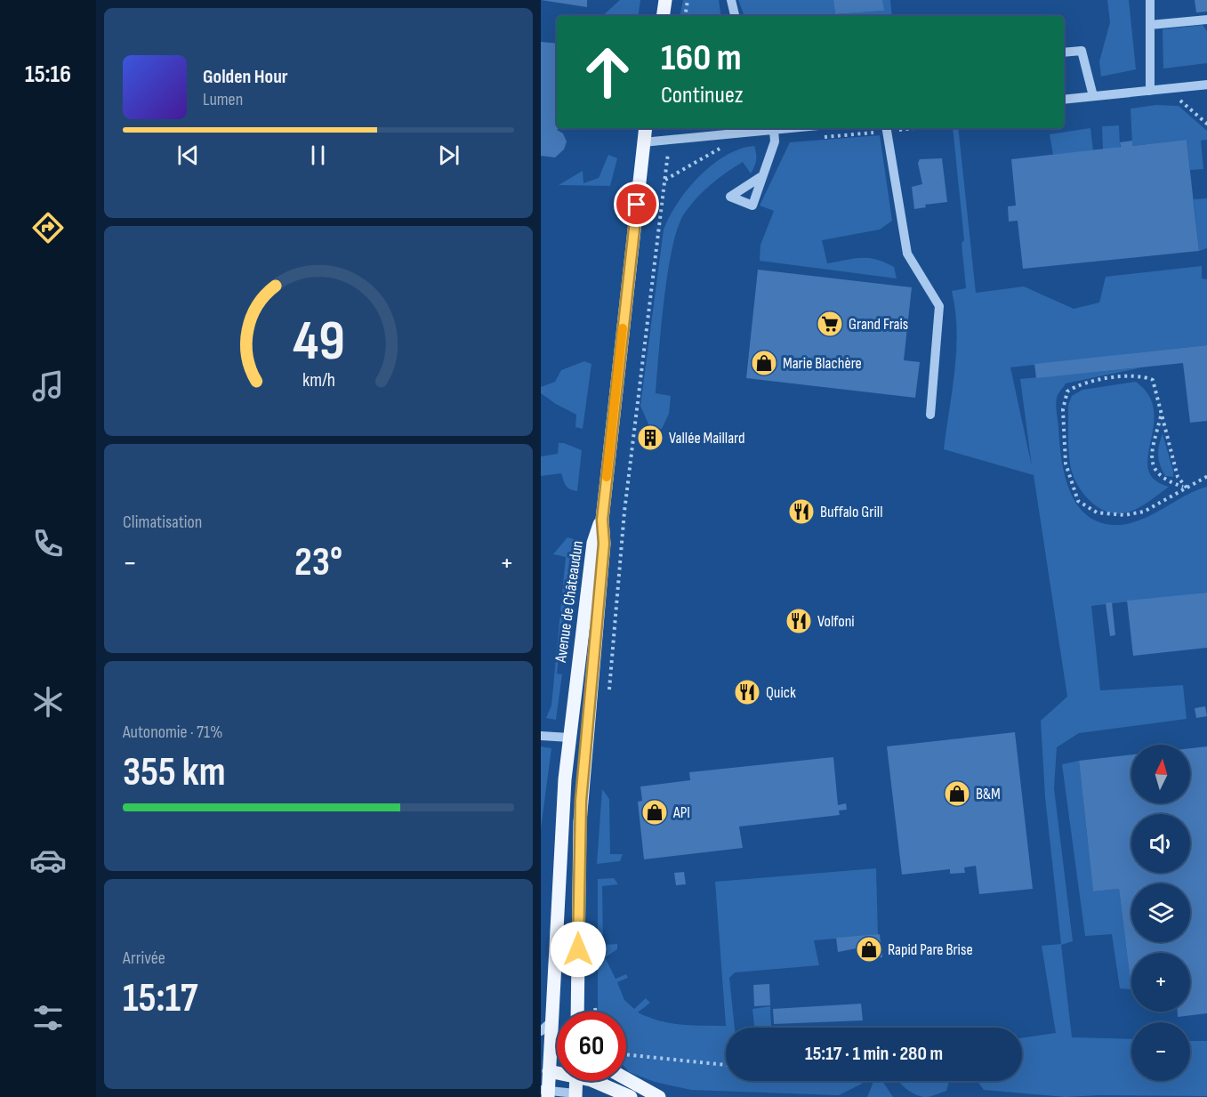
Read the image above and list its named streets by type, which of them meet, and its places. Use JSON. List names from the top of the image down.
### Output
{
  "streets": {
    "main road": ["Avenue de Châteaudun"]
  },
  "places": {
    "supermarket": ["Grand Frais"],
    "shop": [
      "Marie Blachère",
      "B&M",
      "API",
      "Rapid Pare Brise"
    ],
    "building": ["Vallée Maillard"],
    "restaurant": ["Buffalo Grill", "Volfoni", "Quick"]
  },
  "north": "top",
  "page": {
    "tabs": "15:16",
    "turn": ["160 m", "Continuez"],
    "song": ["Golden Hour", "Lumen"],
    "tile": [
      "Climatisation",
      ["Autonomie · 71%", "355 km"],
      ["Arrivée", "15:17"]
    ],
    "heat": ["−", "23°", "+"],
    "map_buttons": ["+", "−"],
    "limit": "60",
    "trip": "15:17 · 1 min · 280 m",
    "gauge": ["49", "km/h"]
  }
}
